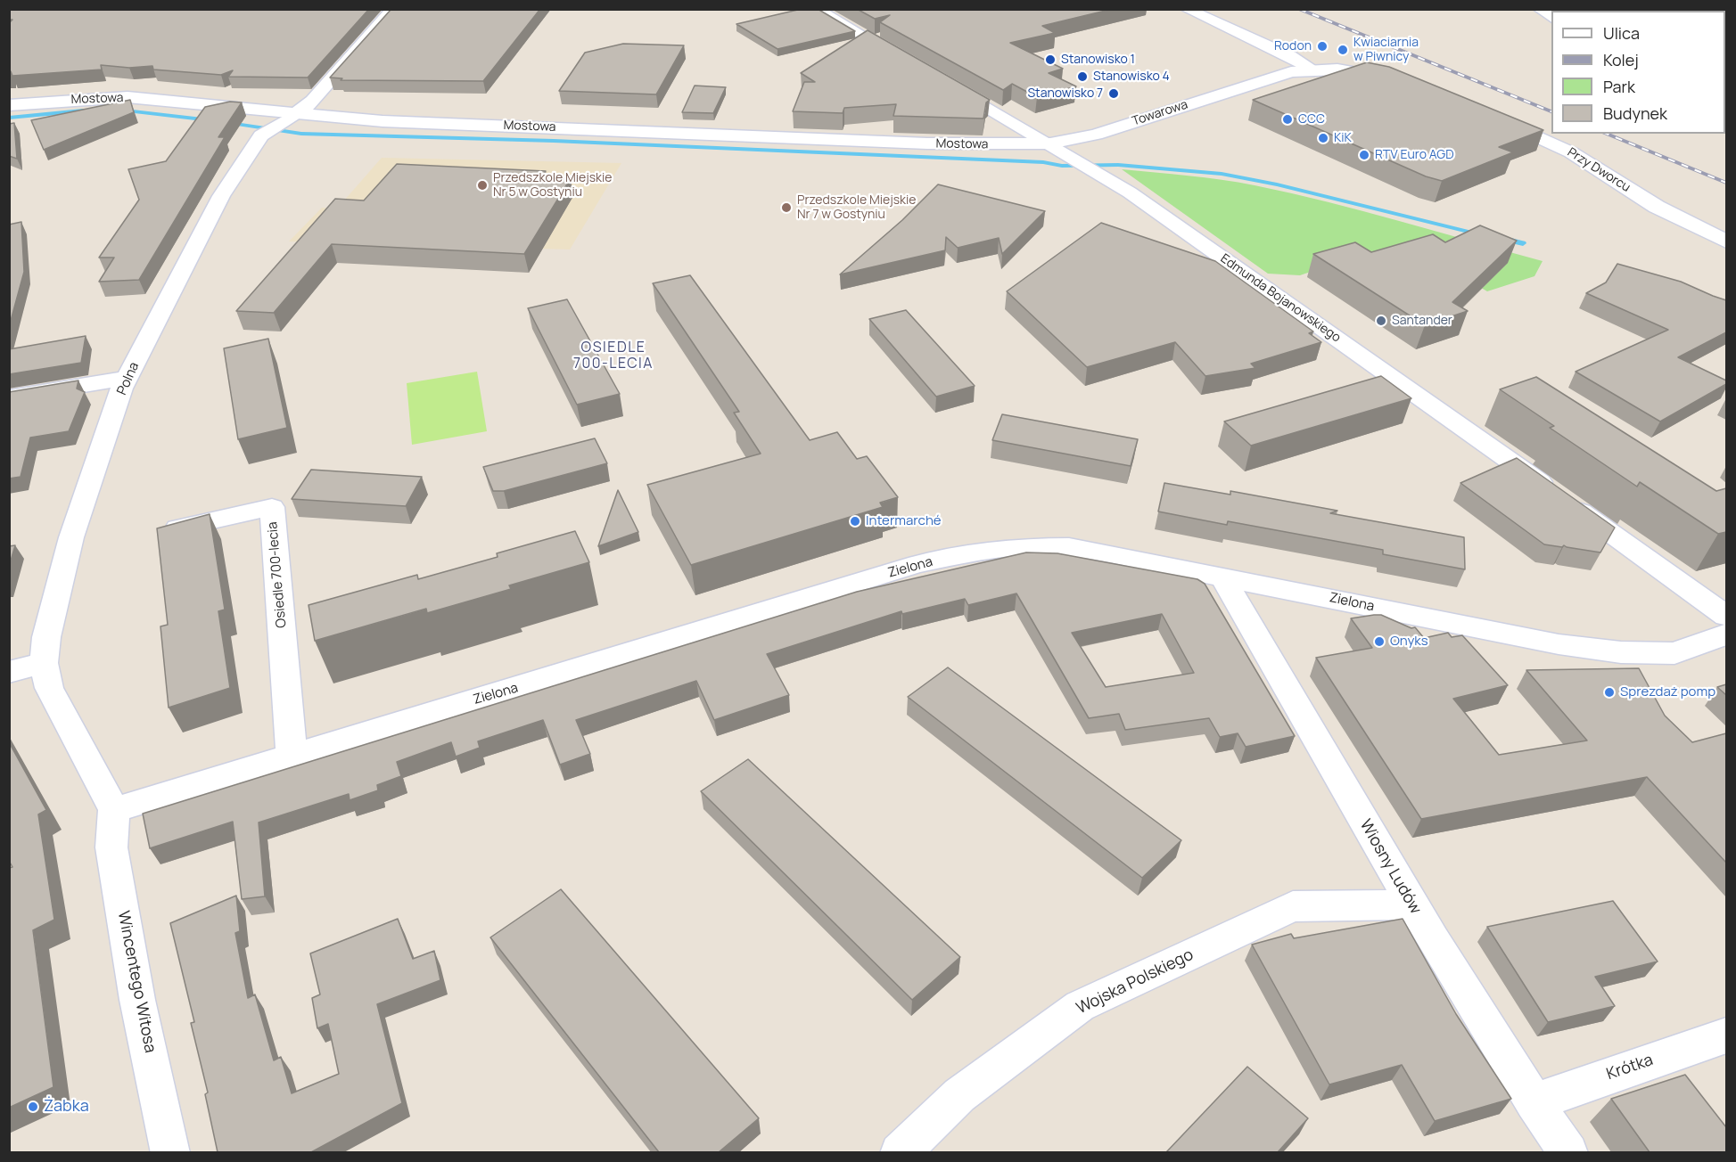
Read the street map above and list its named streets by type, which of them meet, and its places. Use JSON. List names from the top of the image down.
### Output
{
  "streets": {
    "street": [
      "Mostowa",
      "Towarowa",
      "Przy Dworcu",
      "Edmunda Bojanowskiego",
      "Polna",
      "Zielona",
      "Osiedle 700-lecia",
      "Wiosny Ludów",
      "Wincentego Witosa",
      "Wojska Polskiego",
      "Krótka"
    ]
  },
  "crossings": [
    ["Mostowa", "Towarowa"],
    ["Mostowa", "Edmunda Bojanowskiego"],
    ["Mostowa", "Polna"],
    ["Towarowa", "Edmunda Bojanowskiego"],
    ["Polna", "Zielona"],
    ["Polna", "Wincentego Witosa"],
    ["Zielona", "Osiedle 700-lecia"],
    ["Zielona", "Wiosny Ludów"],
    ["Zielona", "Wincentego Witosa"],
    ["Wiosny Ludów", "Wojska Polskiego"],
    ["Wiosny Ludów", "Krótka"]
  ],
  "districts": ["OSIEDLE 700-LECIA"],
  "places": [
    "Rodon",
    "Kwiaciarnia w Piwnicy",
    "Stanowisko 1",
    "Stanowisko 4",
    "Stanowisko 7",
    "CCC",
    "KiK",
    "RTV Euro AGD",
    "Przedszkole Miejskie Nr 5 w Gostyniu",
    "Przedszkole Miejskie Nr 7 w Gostyniu",
    "Santander",
    "Intermarché",
    "Onyks",
    "Sprezdaż pomp",
    "Żabka"
  ],
  "legend": [
    "Ulica",
    "Kolej",
    "Park",
    "Budynek"
  ]
}
